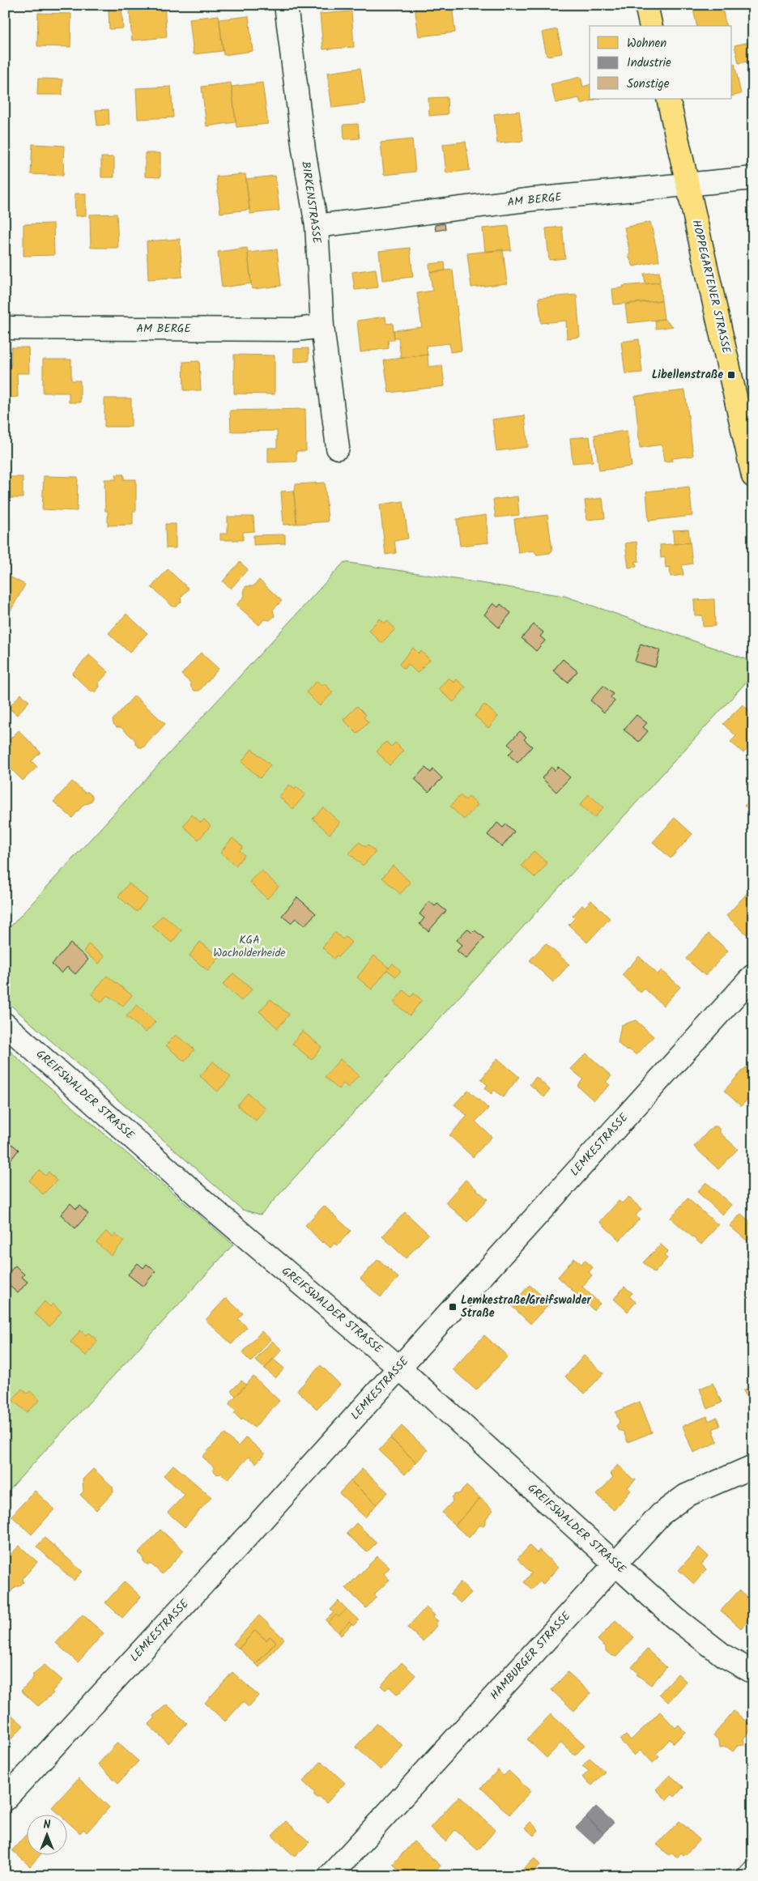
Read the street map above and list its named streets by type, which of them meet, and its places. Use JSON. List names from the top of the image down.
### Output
{
  "streets": {
    "main road": ["HOPPEGARTENER STRASSE"],
    "street": [
      "AM BERGE",
      "BIRKENSTRASSE",
      "GREIFSWALDER STRASSE",
      "LEMKESTRASSE",
      "HAMBURGER STRASSE"
    ]
  },
  "crossings": [
    ["AM BERGE", "BIRKENSTRASSE"],
    ["AM BERGE", "HOPPEGARTENER STRASSE"],
    ["GREIFSWALDER STRASSE", "LEMKESTRASSE"],
    ["GREIFSWALDER STRASSE", "HAMBURGER STRASSE"]
  ],
  "parks": ["KGA Wacholderheide"],
  "places": {
    "transit": ["Libellenstraße", "Lemkestraße/Greifswalder Straße"]
  },
  "legend": ["Wohnen", "Industrie", "Sonstige"],
  "north": "top"
}
